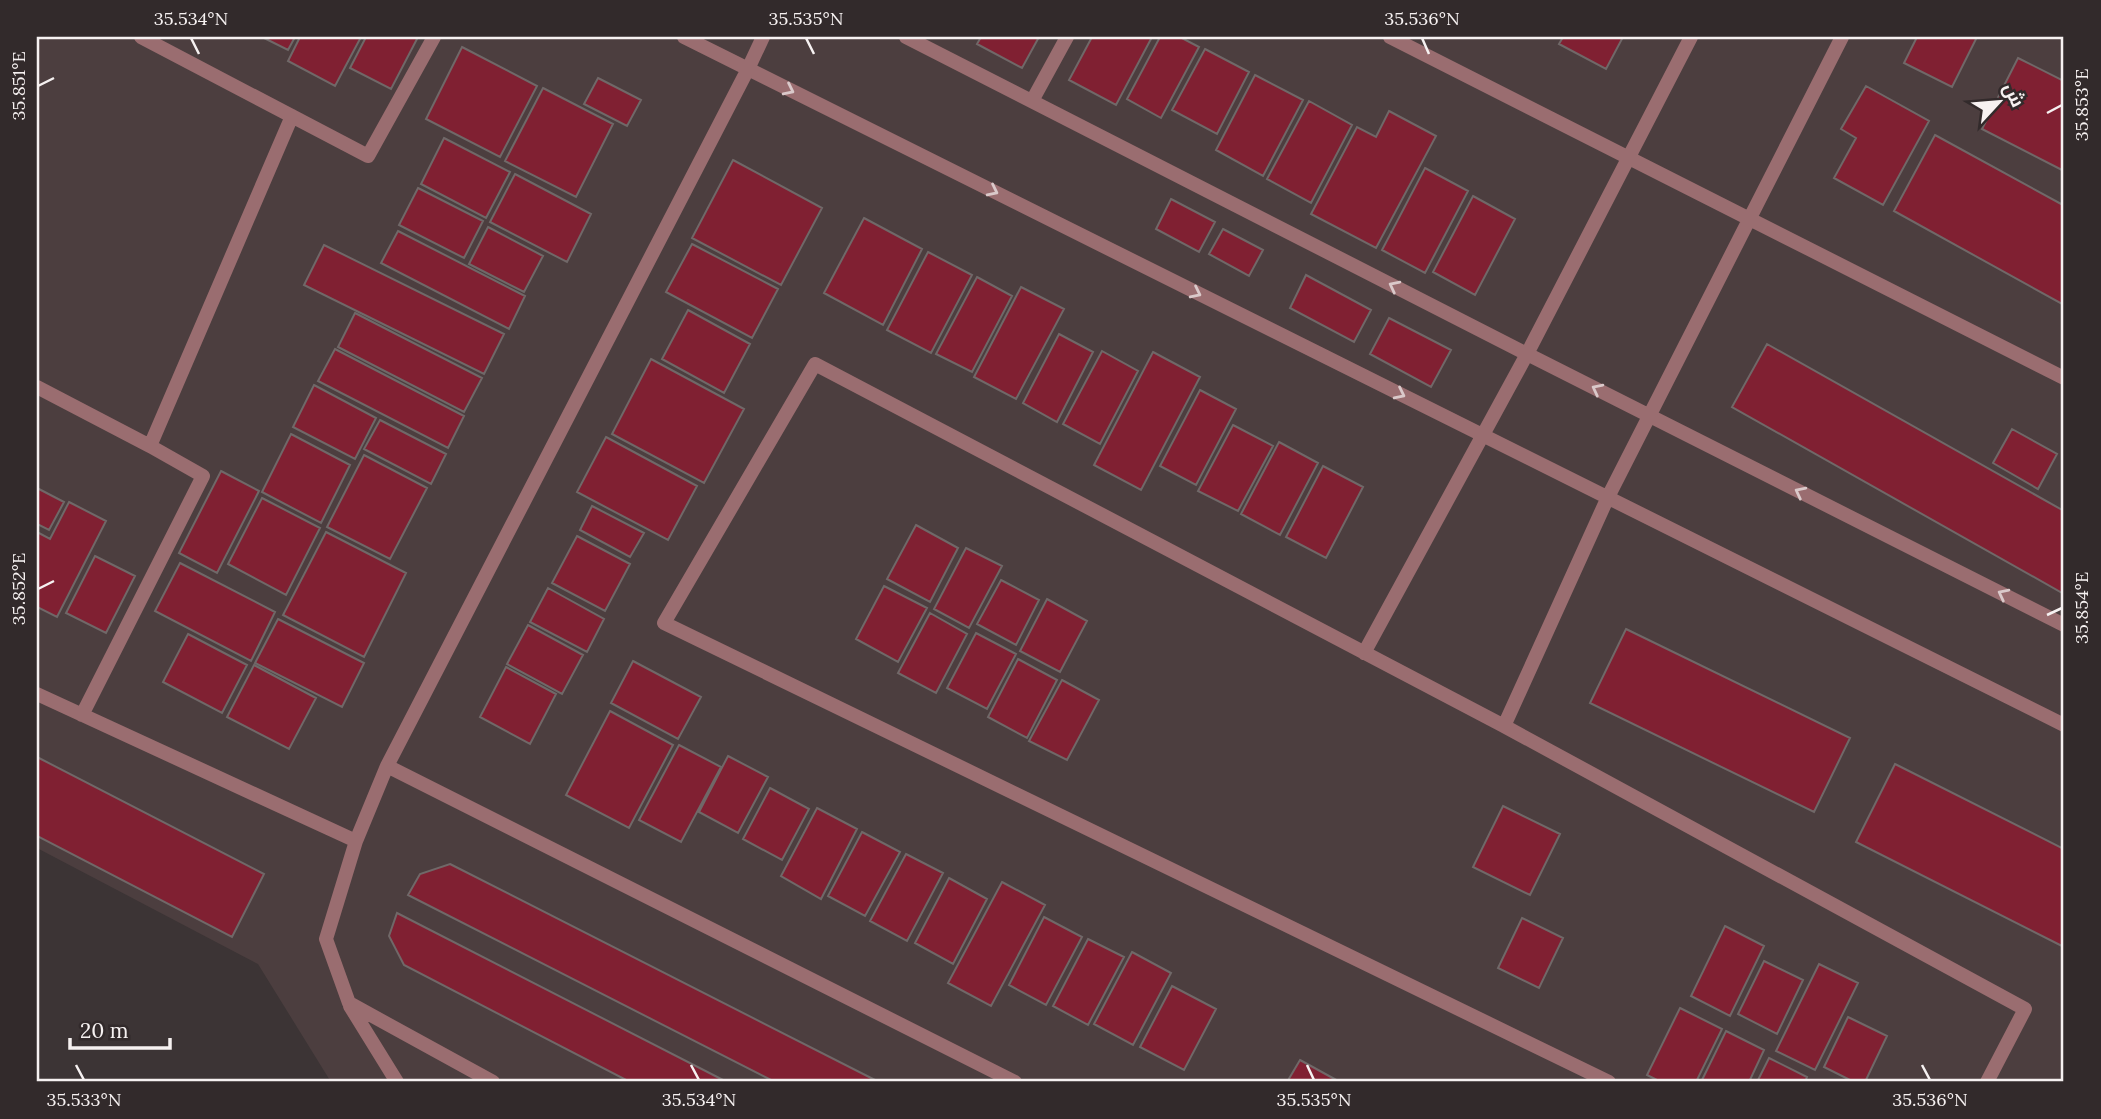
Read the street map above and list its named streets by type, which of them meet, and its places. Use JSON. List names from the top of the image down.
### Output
{
  "scale_bar": "20 m",
  "north": "top right",
  "coordinates": [
    "35.534°N",
    "35.535°N",
    "35.536°N",
    "35.851°E",
    "35.853°E",
    "35.852°E",
    "35.854°E",
    "35.533°N"
  ]
}
